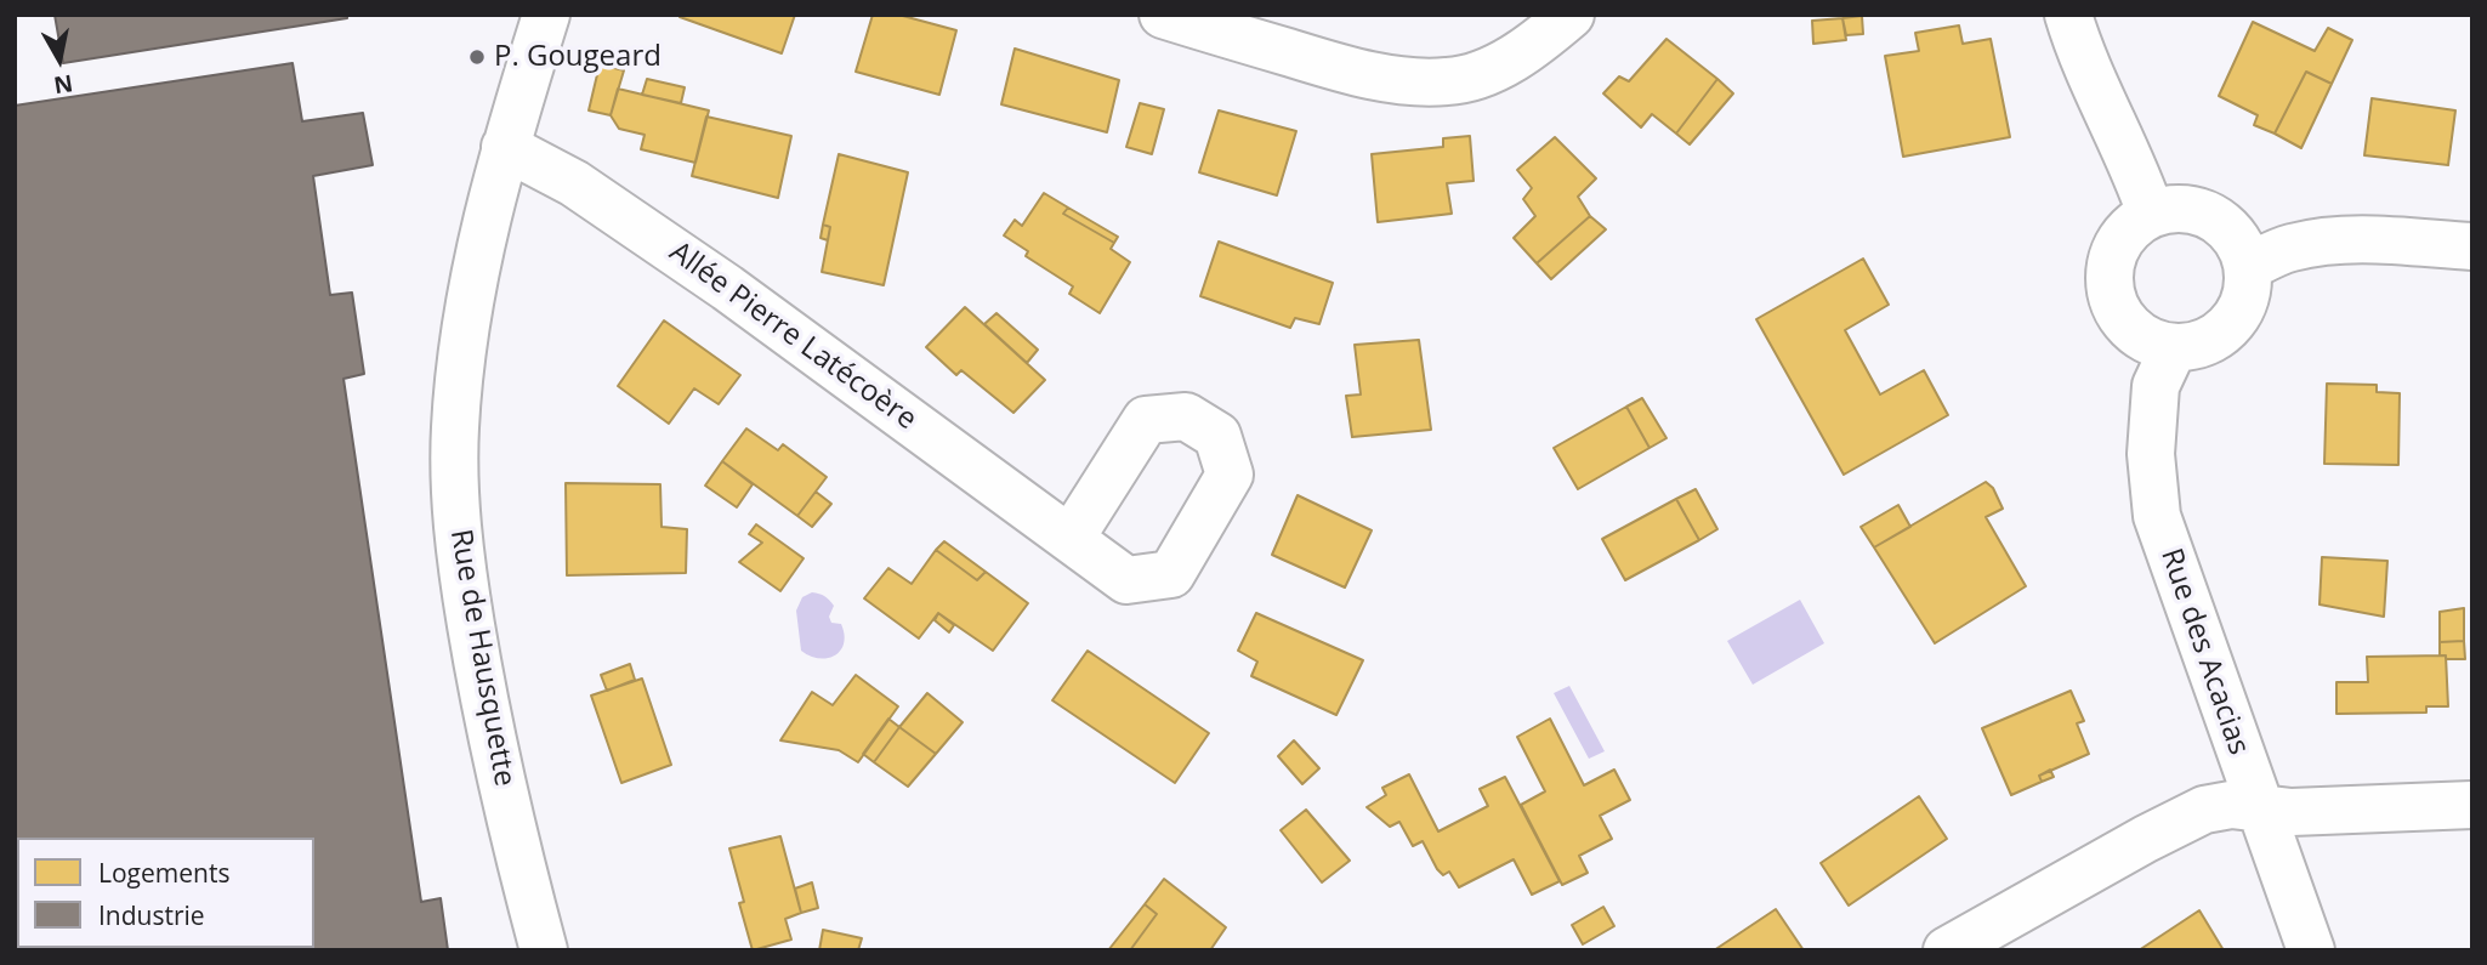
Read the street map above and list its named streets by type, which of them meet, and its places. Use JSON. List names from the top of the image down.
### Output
{
  "streets": {
    "street": ["Allée Pierre Latécoère", "Rue des Acacias", "Rue de Hausquette"]
  },
  "crossings": [
    ["Allée Pierre Latécoère", "Rue de Hausquette"]
  ],
  "places": ["P. Gougeard"],
  "legend": ["Logements", "Industrie"],
  "north": "bottom"
}
